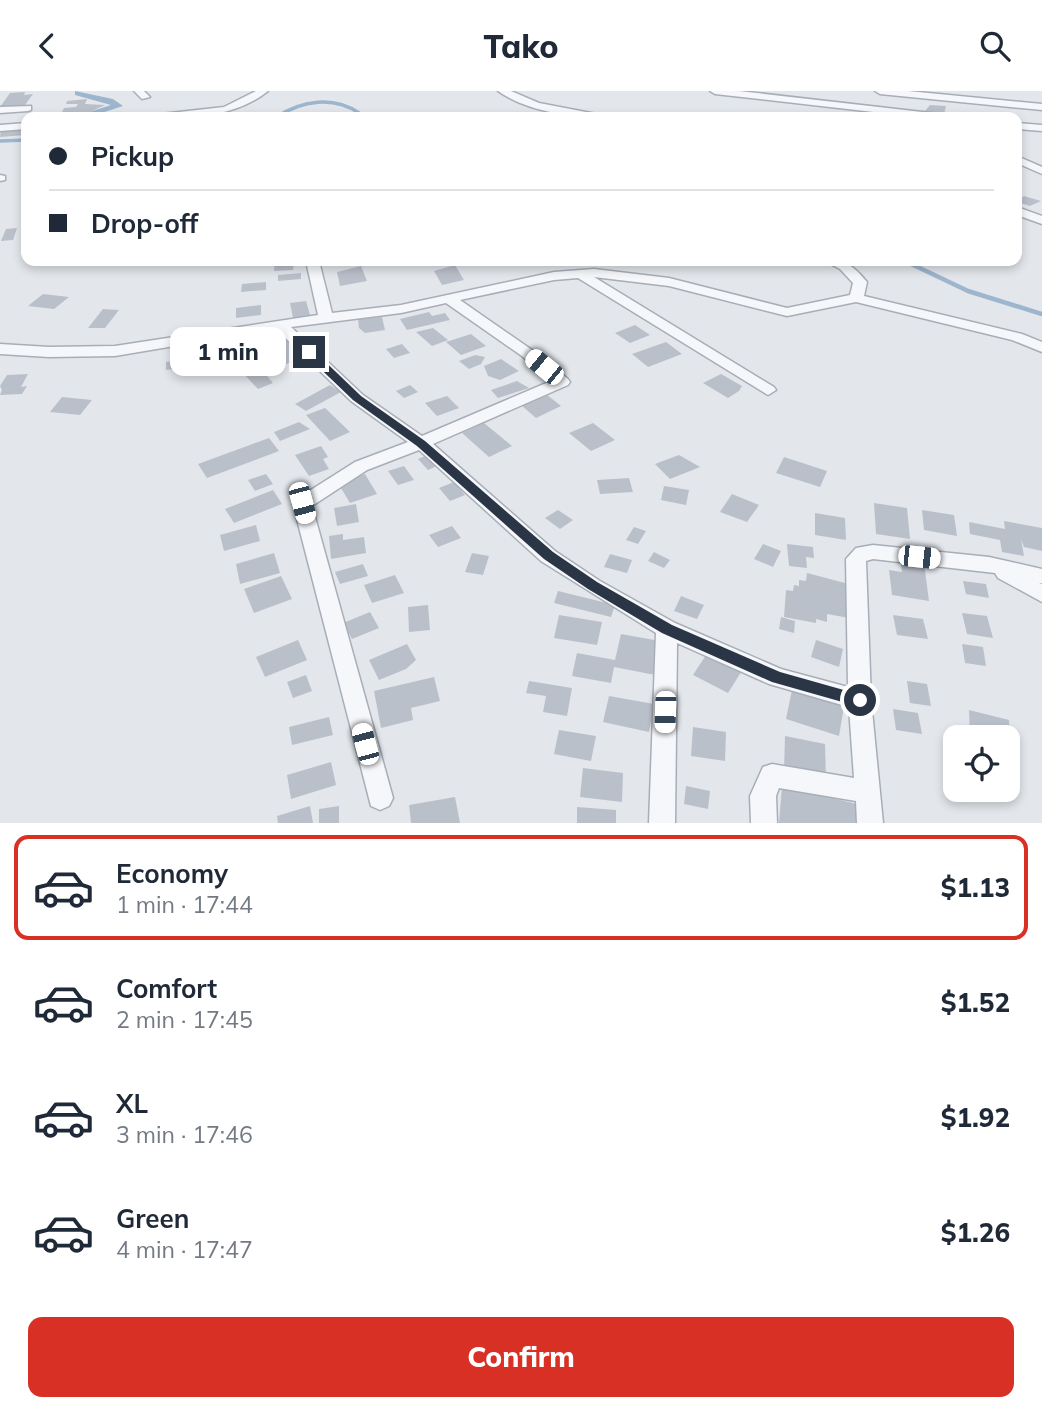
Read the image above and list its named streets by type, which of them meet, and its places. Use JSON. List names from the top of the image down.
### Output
{
  "page": {
    "header": "Tako",
    "banner": ["Pickup", "Drop-off"],
    "bubble": "1 min",
    "list": [
      {
        "name": "Economy",
        "note": "1 min · 17:44",
        "value": "$1.13"
      },
      {
        "name": "Comfort",
        "note": "2 min · 17:45",
        "value": "$1.52"
      },
      {
        "name": "XL",
        "note": "3 min · 17:46",
        "value": "$1.92"
      },
      {
        "name": "Green",
        "note": "4 min · 17:47",
        "value": "$1.26"
      }
    ],
    "buttons": "Confirm"
  }
}
